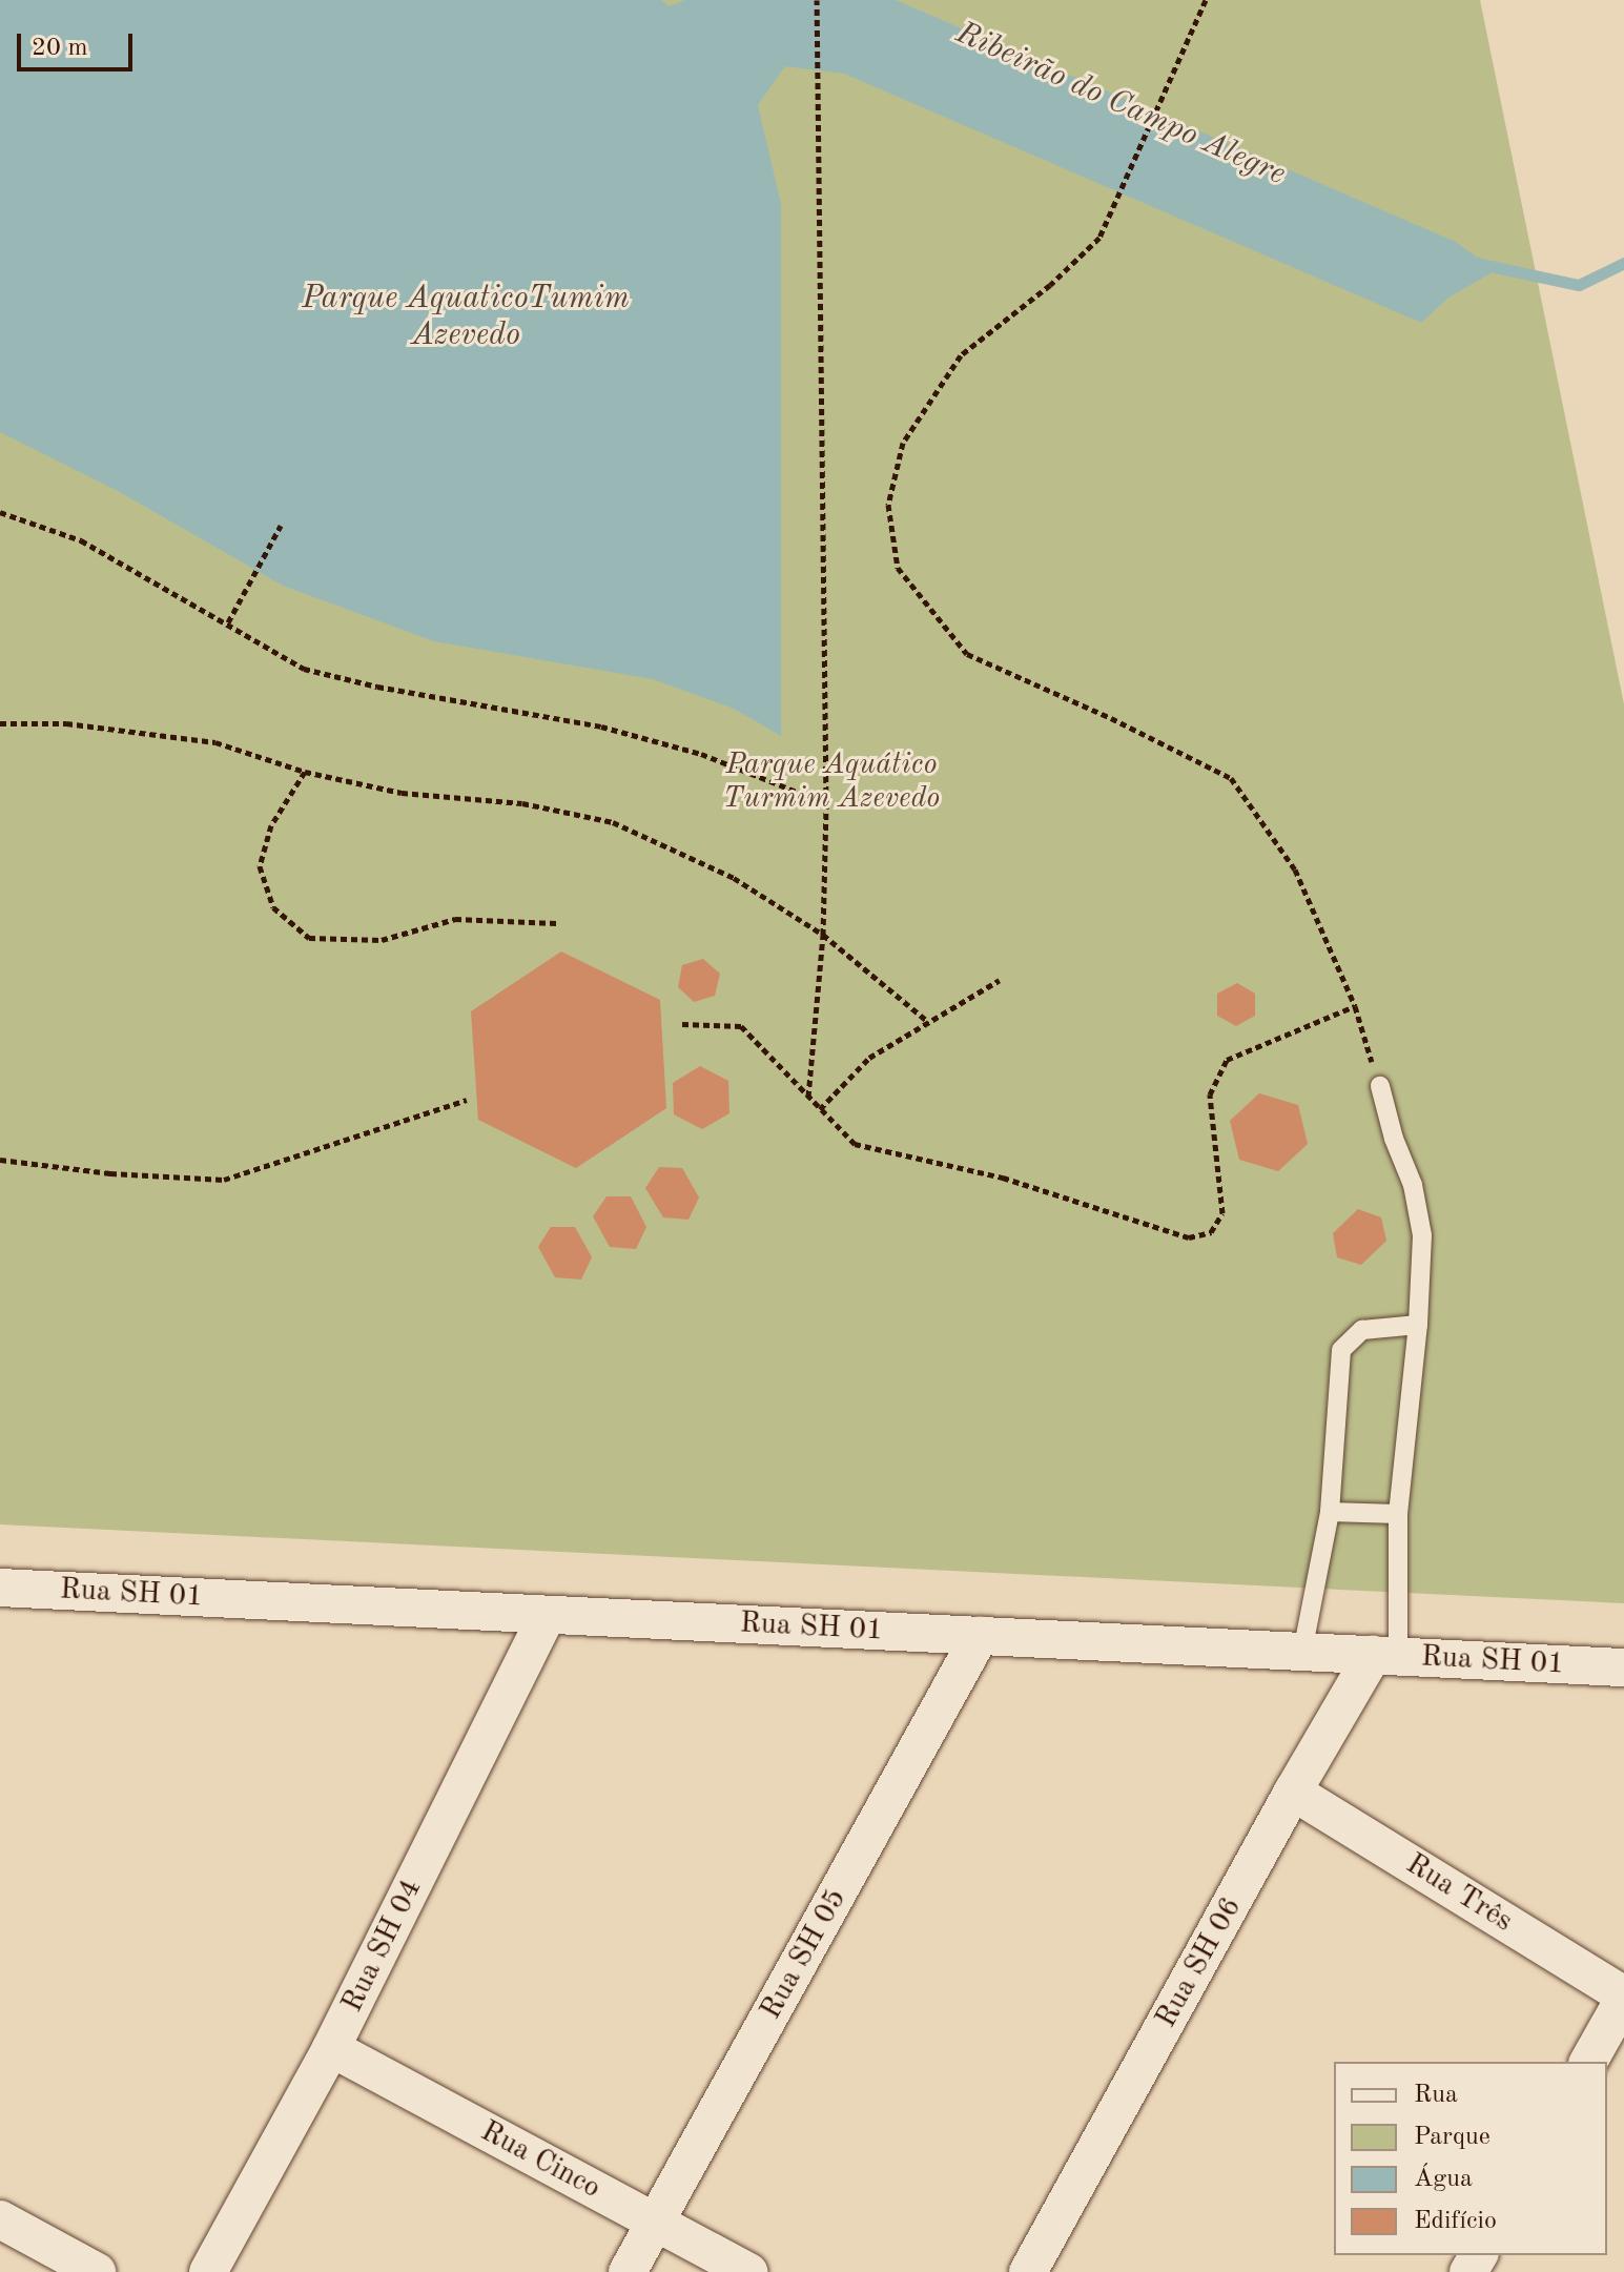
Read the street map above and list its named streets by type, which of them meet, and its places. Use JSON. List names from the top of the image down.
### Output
{
  "streets": {
    "street": [
      "Rua SH 01",
      "Rua Três",
      "Rua SH 04",
      "Rua SH 05",
      "Rua SH 06",
      "Rua Cinco"
    ]
  },
  "crossings": [
    ["Rua SH 01", "Rua SH 04"],
    ["Rua SH 01", "Rua SH 05"],
    ["Rua SH 01", "Rua SH 06"],
    ["Rua Três", "Rua SH 06"],
    ["Rua SH 04", "Rua Cinco"],
    ["Rua SH 05", "Rua Cinco"]
  ],
  "water": ["Ribeirão do Campo Alegre", "Parque AquaticoTumim Azevedo"],
  "parks": ["Parque Aquático Turmim Azevedo"],
  "legend": [
    "Rua",
    "Parque",
    "Água",
    "Edifício"
  ],
  "scale_bar": "20 m"
}
